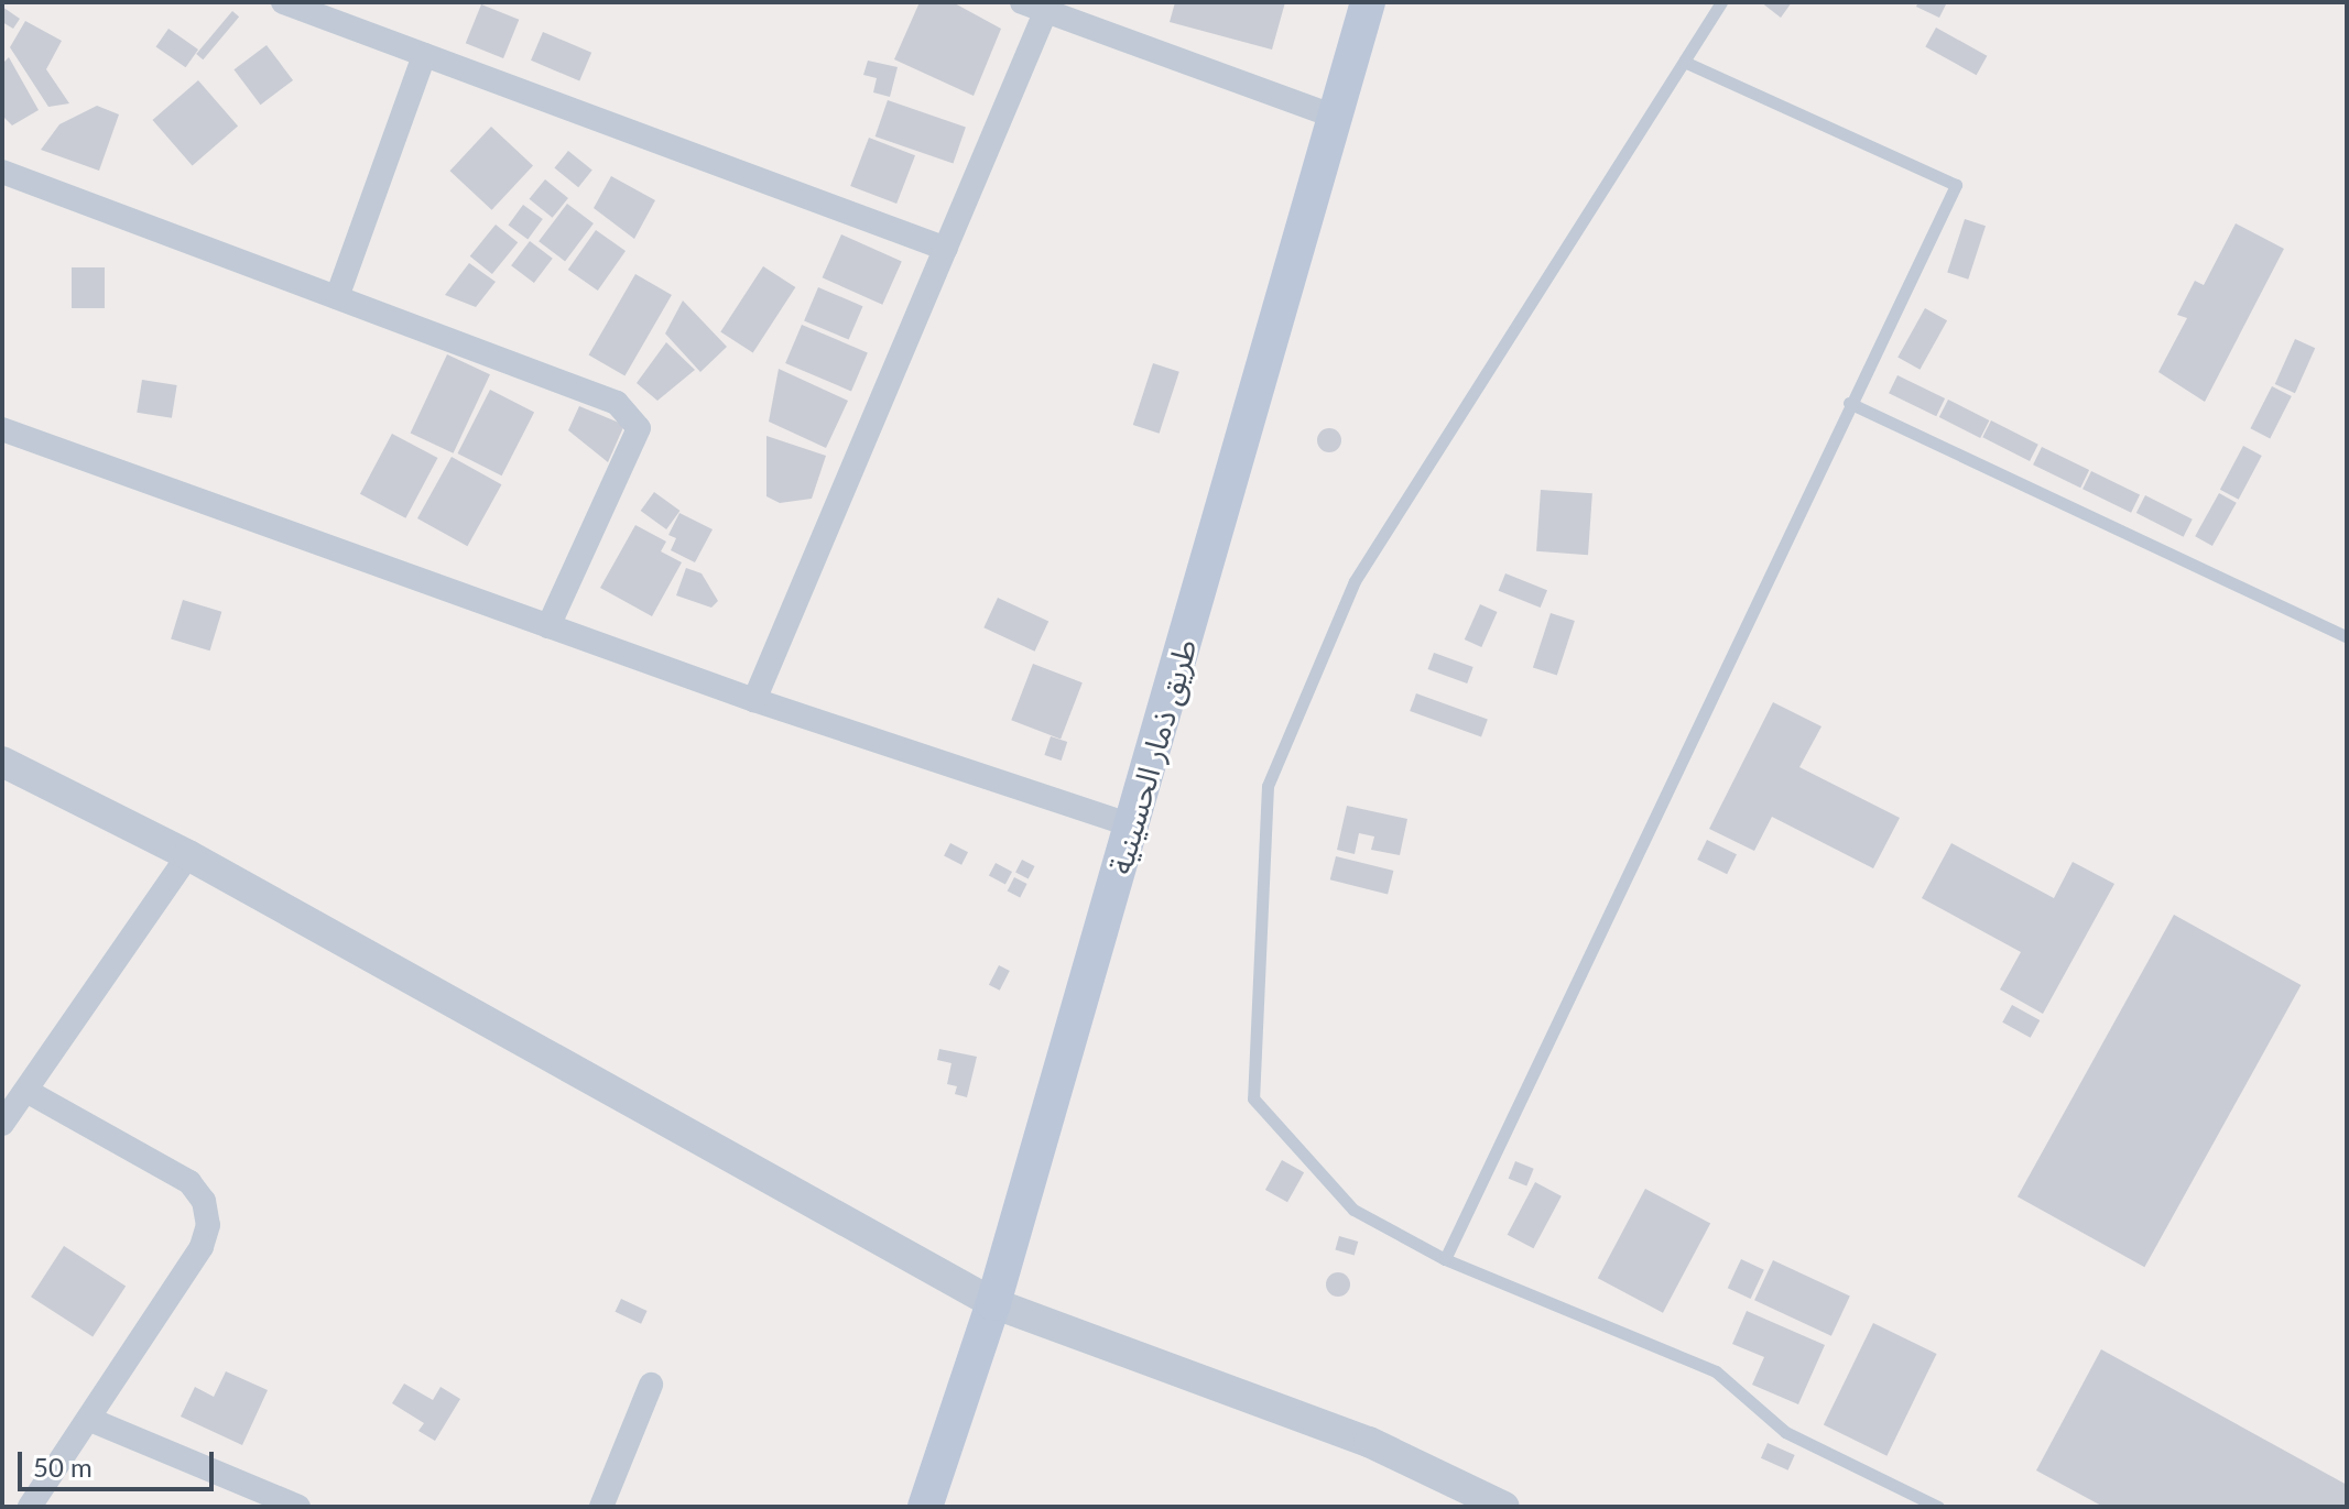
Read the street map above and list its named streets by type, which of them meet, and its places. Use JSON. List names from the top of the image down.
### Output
{
  "streets": {
    "main road": ["طريق ذمار الحسينية"]
  },
  "scale_bar": "50 m"
}
